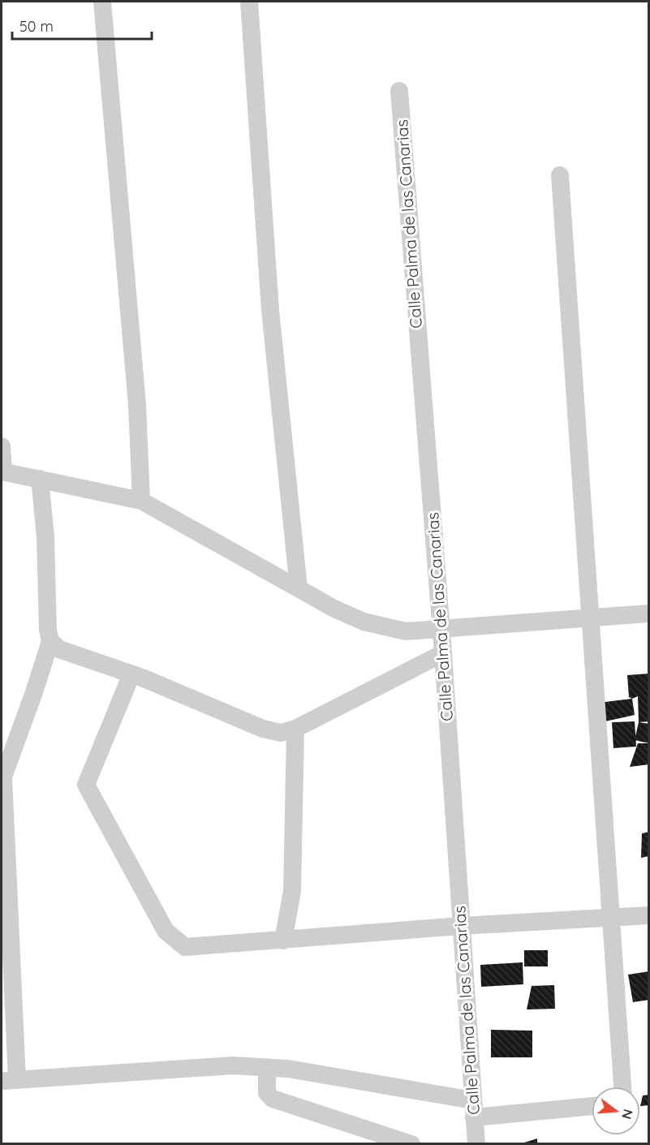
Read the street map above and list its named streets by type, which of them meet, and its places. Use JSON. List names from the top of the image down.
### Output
{
  "streets": {
    "street": ["Calle Palma de las Canarias"]
  },
  "scale_bar": "50 m",
  "north": "right"
}
